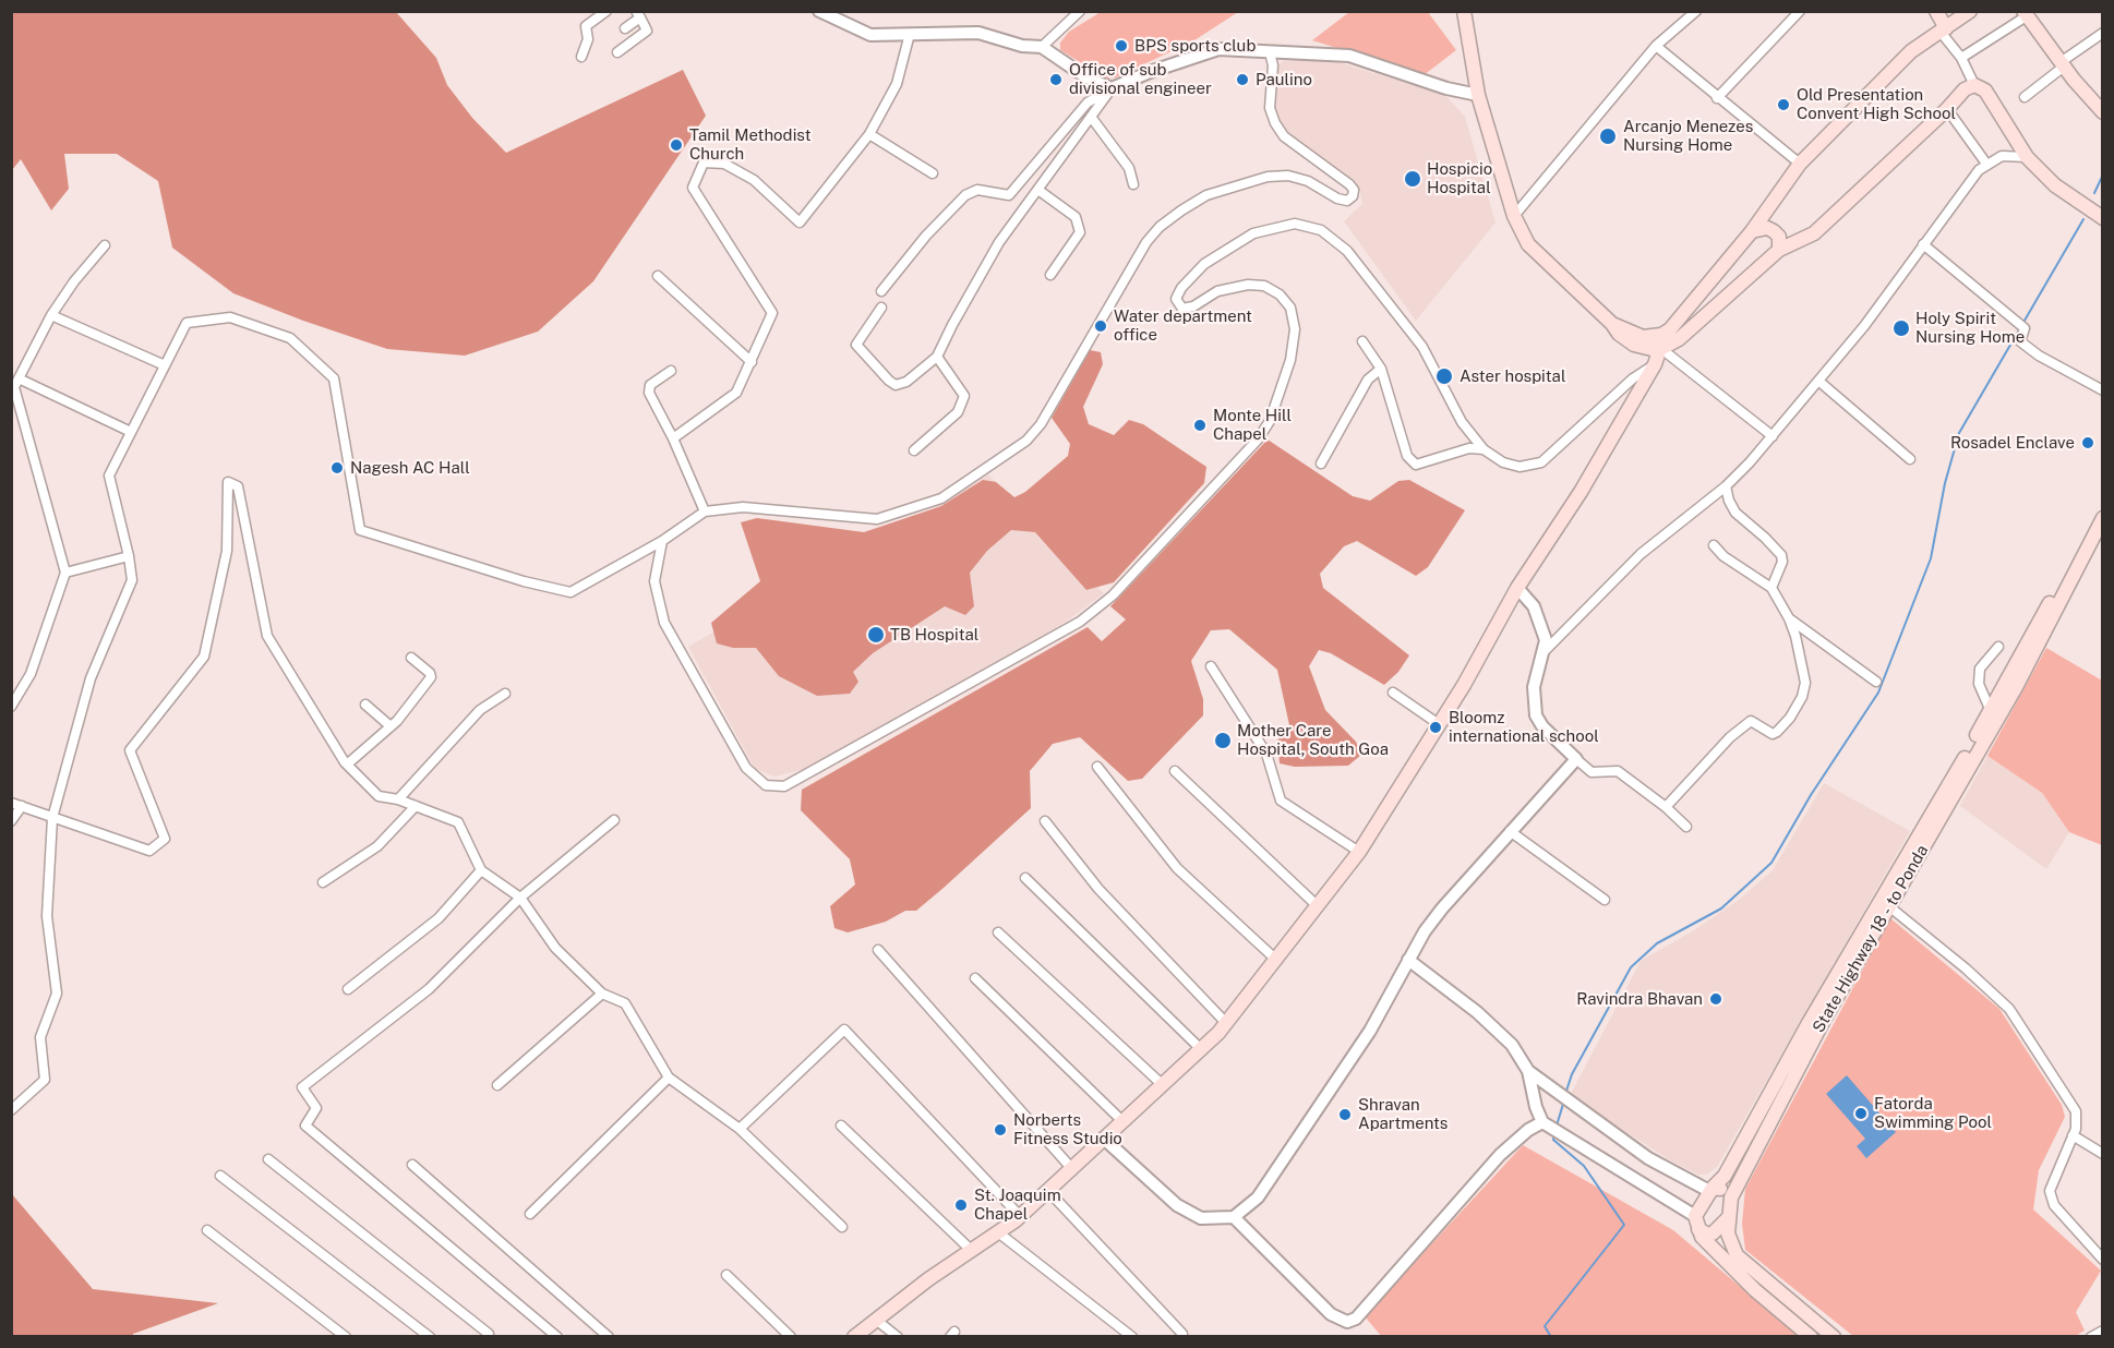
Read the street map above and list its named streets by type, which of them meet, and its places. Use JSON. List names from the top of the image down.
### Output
{
  "streets": {
    "main road": ["State Highway 18 - to Ponda"]
  },
  "places": [
    "BPS sports club",
    "Office of sub divisional engineer",
    "Paulino",
    "Old Presentation Convent High School",
    "Arcanjo Menezes Nursing Home",
    "Tamil Methodist Church",
    "Hospicio Hospital",
    "Water department office",
    "Holy Spirit Nursing Home",
    "Aster hospital",
    "Monte Hill Chapel",
    "Rosadel Enclave",
    "Nagesh AC Hall",
    "TB Hospital",
    "Bloomz international school",
    "Mother Care Hospital, South Goa",
    "Ravindra Bhavan",
    "Fatorda Swimming Pool",
    "Shravan Apartments",
    "Norberts Fitness Studio",
    "St. Joaquim Chapel"
  ]
}
